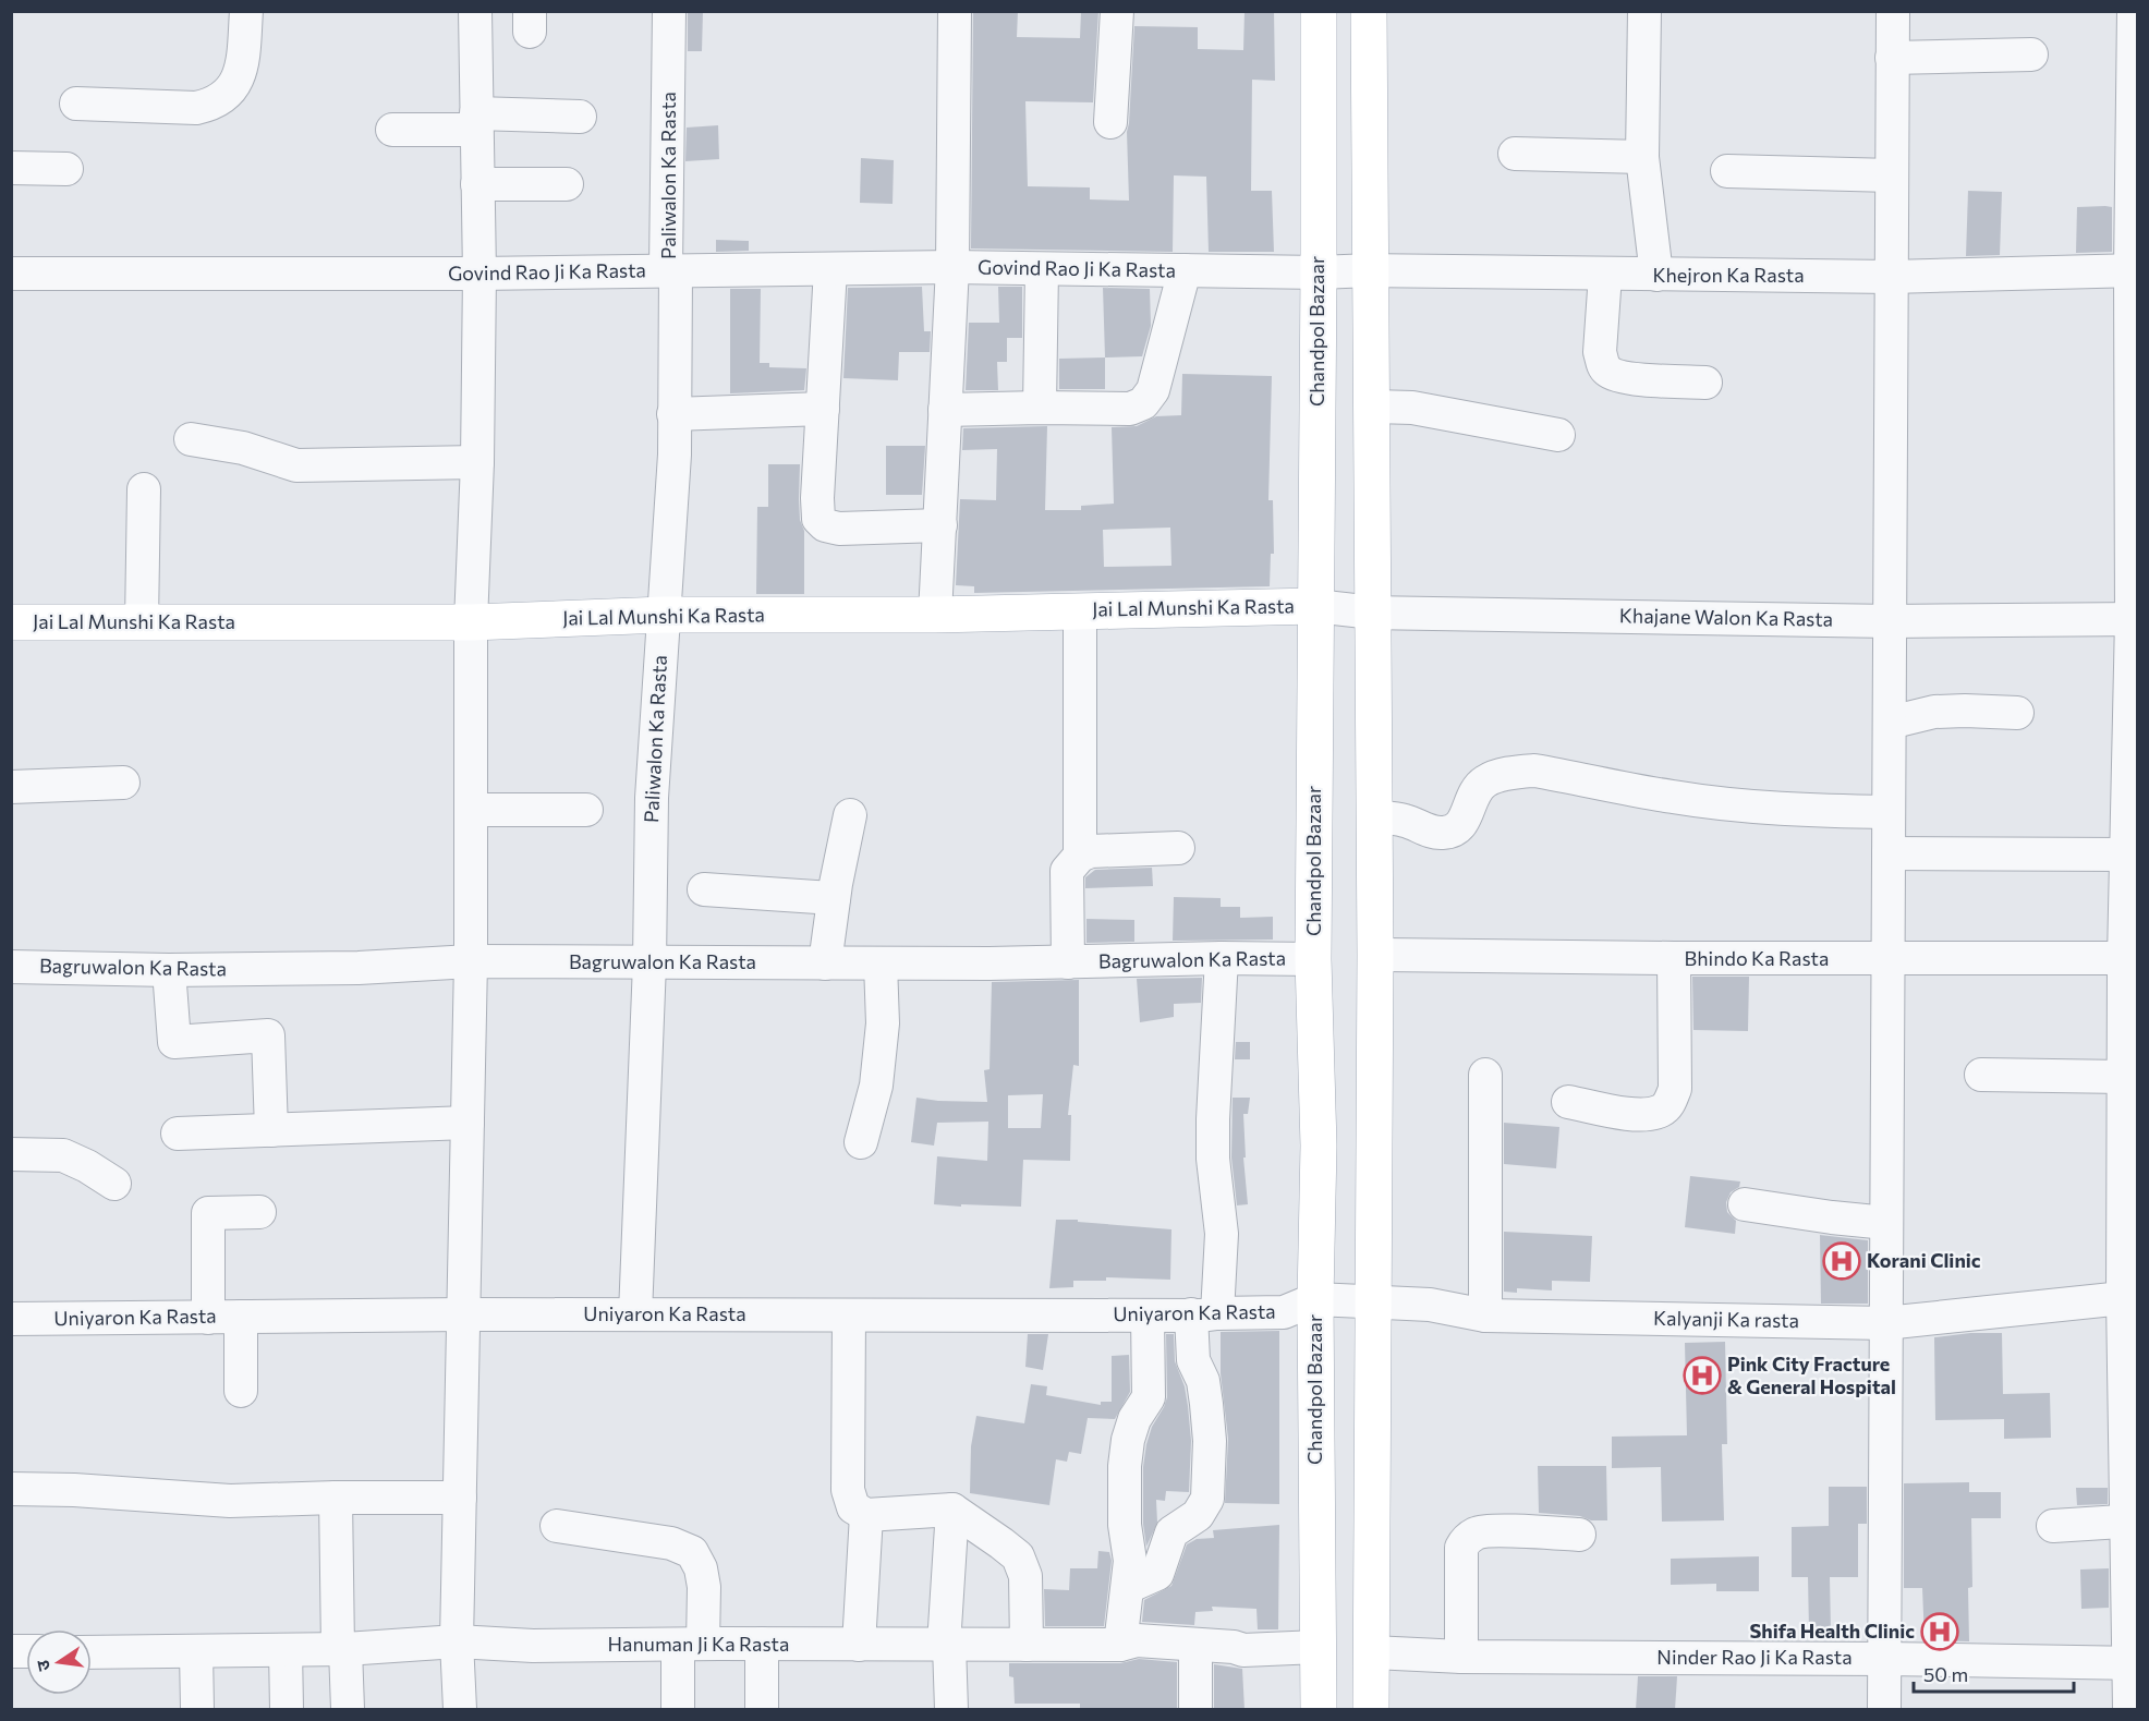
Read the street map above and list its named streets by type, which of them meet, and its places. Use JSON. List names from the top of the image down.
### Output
{
  "streets": {
    "main road": ["Chandpol Bazaar", "Jai Lal Munshi Ka Rasta"],
    "street": [
      "Paliwalon Ka Rasta",
      "Govind Rao Ji Ka Rasta",
      "Khejron Ka Rasta",
      "Khajane Walon Ka Rasta",
      "Bhindo Ka Rasta",
      "Bagruwalon Ka Rasta",
      "Uniyaron Ka Rasta",
      "Kalyanji Ka rasta",
      "Hanuman Ji Ka Rasta",
      "Ninder Rao Ji Ka Rasta"
    ]
  },
  "crossings": [
    ["Paliwalon Ka Rasta", "Govind Rao Ji Ka Rasta"],
    ["Paliwalon Ka Rasta", "Jai Lal Munshi Ka Rasta"],
    ["Paliwalon Ka Rasta", "Bagruwalon Ka Rasta"],
    ["Paliwalon Ka Rasta", "Uniyaron Ka Rasta"],
    ["Govind Rao Ji Ka Rasta", "Khejron Ka Rasta"],
    ["Govind Rao Ji Ka Rasta", "Chandpol Bazaar"],
    ["Khejron Ka Rasta", "Chandpol Bazaar"],
    ["Chandpol Bazaar", "Jai Lal Munshi Ka Rasta"],
    ["Chandpol Bazaar", "Khajane Walon Ka Rasta"],
    ["Chandpol Bazaar", "Bagruwalon Ka Rasta"],
    ["Chandpol Bazaar", "Uniyaron Ka Rasta"],
    ["Chandpol Bazaar", "Kalyanji Ka rasta"],
    ["Chandpol Bazaar", "Hanuman Ji Ka Rasta"],
    ["Jai Lal Munshi Ka Rasta", "Khajane Walon Ka Rasta"],
    ["Uniyaron Ka Rasta", "Kalyanji Ka rasta"]
  ],
  "places": {
    "hospital": ["Korani Clinic", "Pink City Fracture & General Hospital", "Shifa Health Clinic"]
  },
  "scale_bar": "50 m",
  "north": "left"
}
